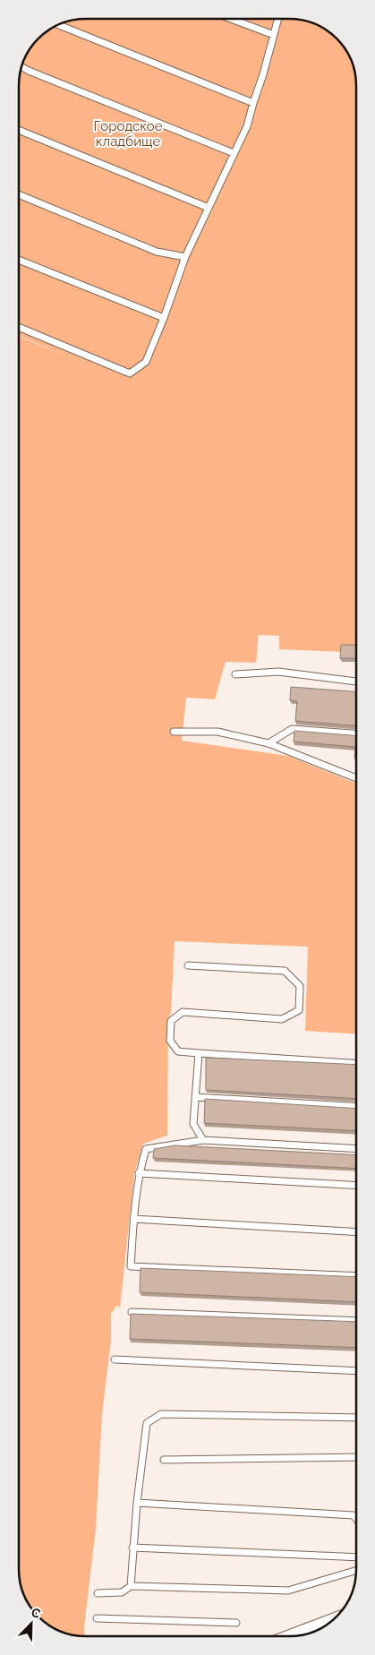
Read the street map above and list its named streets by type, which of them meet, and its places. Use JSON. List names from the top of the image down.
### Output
{
  "parks": ["Городское кладбище"],
  "north": "top right"
}
